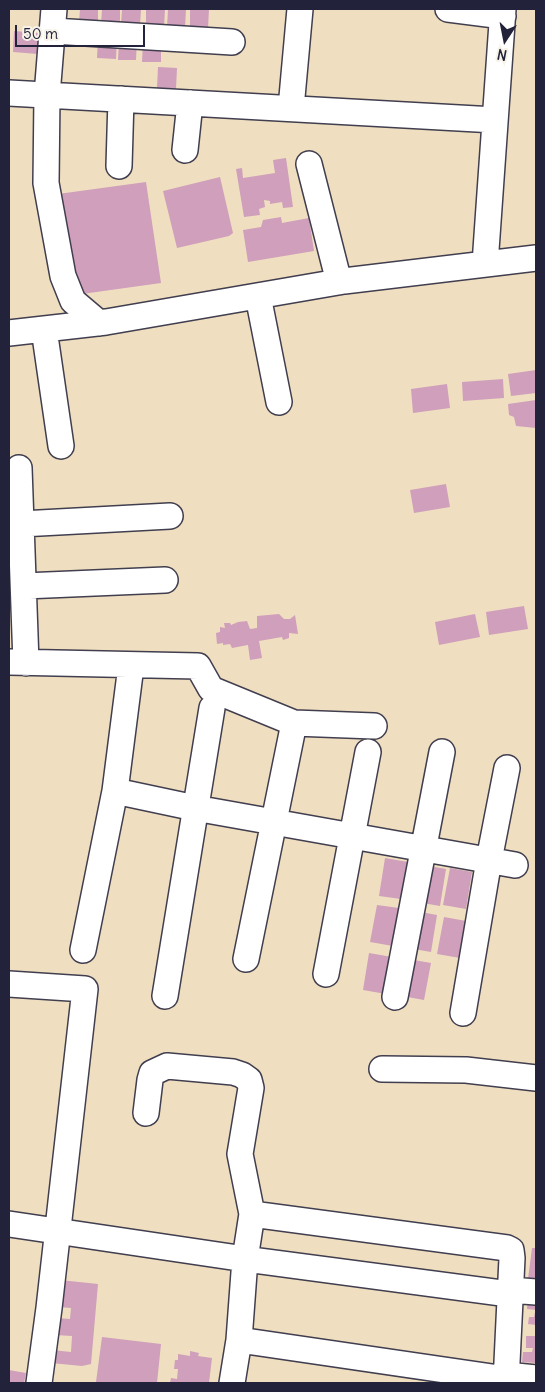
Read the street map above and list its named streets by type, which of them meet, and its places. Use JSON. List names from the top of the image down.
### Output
{
  "scale_bar": "50 m",
  "north": "bottom"
}
